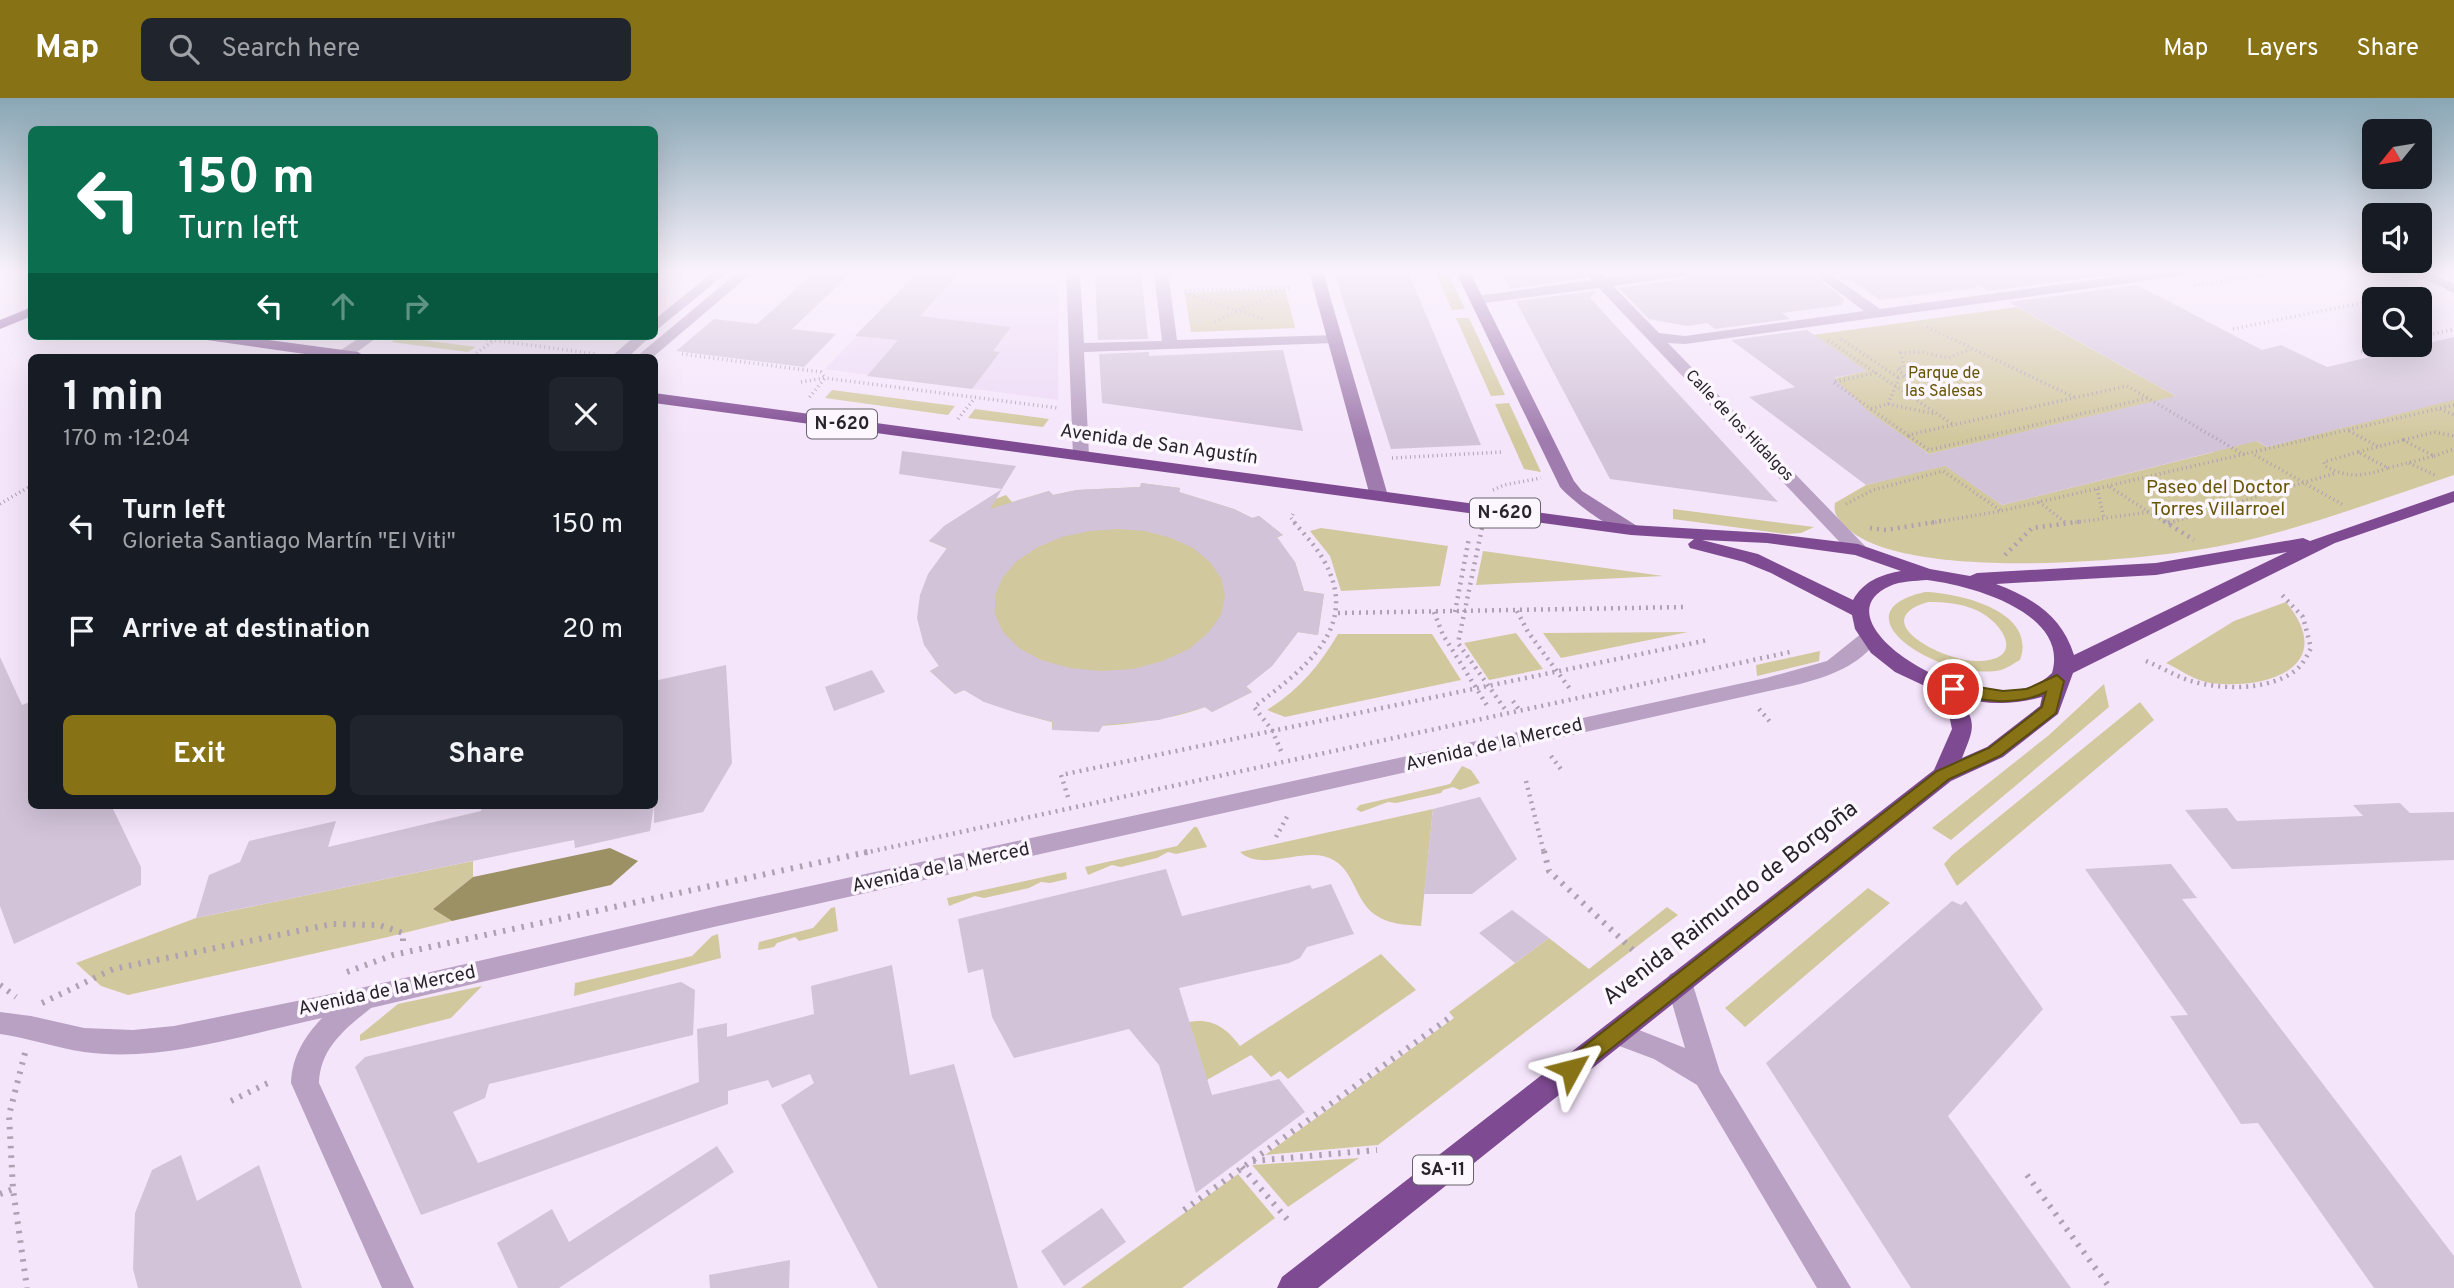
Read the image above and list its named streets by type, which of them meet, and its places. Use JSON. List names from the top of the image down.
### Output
{
  "streets": {
    "highway": [
      "N-620",
      "Avenida de San Agustín",
      "Avenida Raimundo de Borgoña",
      "SA-11"
    ],
    "street": ["Calle de los Hidalgos", "Avenida de la Merced"]
  },
  "crossings": [
    ["Calle de los Hidalgos", "Avenida de San Agustín"]
  ],
  "parks": ["Parque de las Salesas", "Paseo del Doctor Torres Villarroel"],
  "north": "bottom left",
  "page": {
    "header": "Map",
    "search": "Search here",
    "nav": ["Map", "Layers", "Share"],
    "turn": ["150 m", "Turn left"],
    "heading": ["1 min", "170 m · 12:04"],
    "list": [
      {
        "name": "Turn left",
        "note": "Glorieta Santiago Martín \"El Viti\"",
        "value": "150 m"
      },
      {
        "name": "Arrive at destination",
        "value": "20 m"
      }
    ],
    "buttons": ["Exit", "Share"]
  }
}
